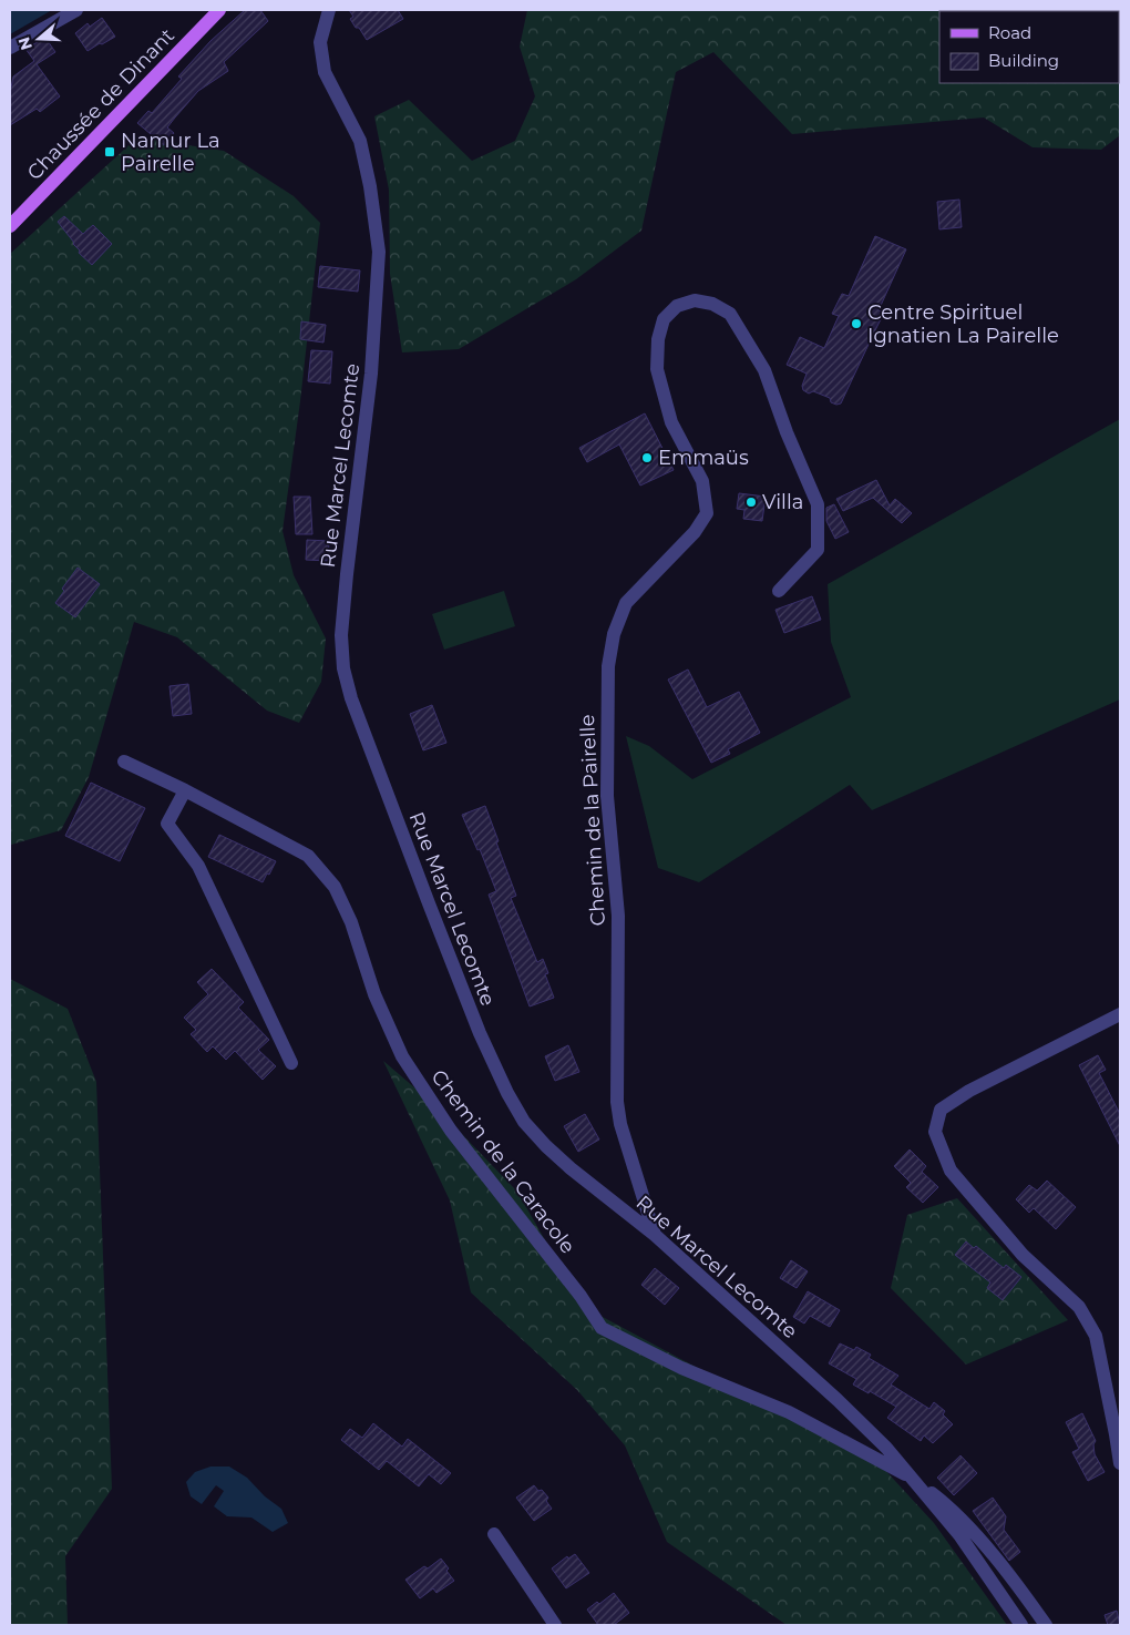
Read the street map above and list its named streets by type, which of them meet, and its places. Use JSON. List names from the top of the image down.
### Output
{
  "streets": {
    "main road": ["Chaussée de Dinant"],
    "street": ["Rue Marcel Lecomte", "Chemin de la Pairelle", "Chemin de la Caracole"]
  },
  "crossings": [
    ["Rue Marcel Lecomte", "Chemin de la Pairelle"],
    ["Rue Marcel Lecomte", "Chemin de la Caracole"]
  ],
  "places": {
    "transit": ["Namur La Pairelle"],
    "other": ["Centre Spirituel Ignatien La Pairelle", "Emmaüs", "Villa"]
  },
  "legend": ["Road", "Building"],
  "north": "left"
}
